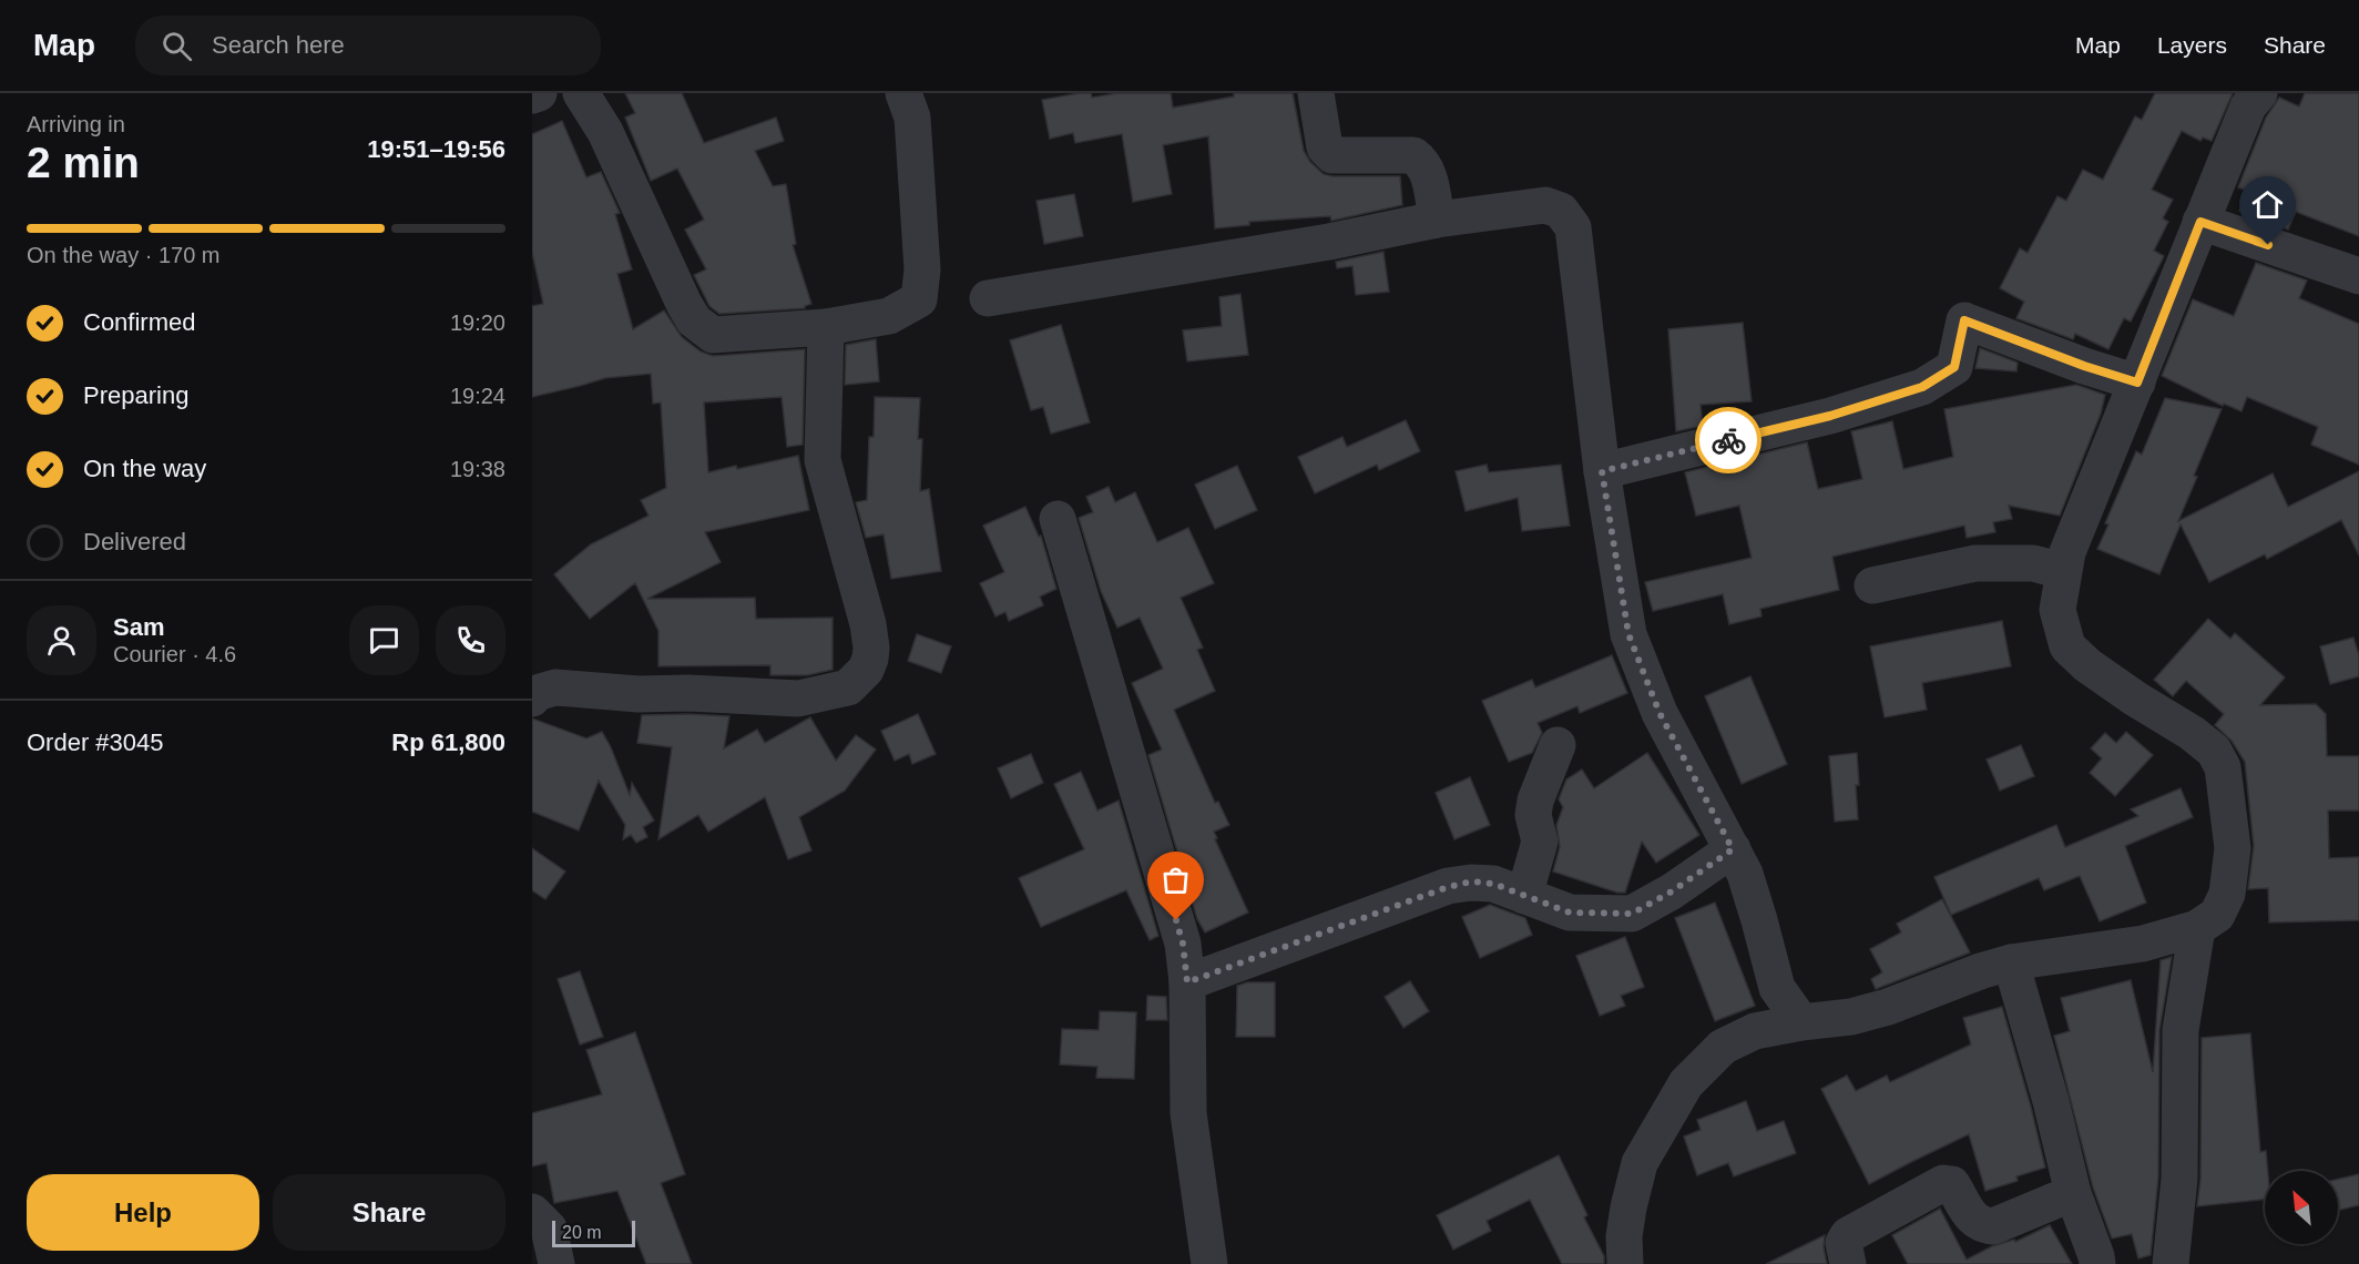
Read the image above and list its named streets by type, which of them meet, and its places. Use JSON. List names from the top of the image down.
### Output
{
  "scale_bar": "20 m",
  "north": "top left",
  "page": {
    "header": "Map",
    "search": "Search here",
    "nav": ["Map", "Layers", "Share"],
    "heading": ["2 min", "Arriving in", "19:51–19:56"],
    "panel": [
      "Sam",
      "Courier · 4.6",
      "Order #3045",
      "Rp 61,800"
    ],
    "bar": "On the way · 170 m",
    "list": [
      ["Confirmed", "19:20"],
      ["Preparing", "19:24"],
      ["On the way", "19:38"],
      "Delivered"
    ],
    "buttons": ["Help", "Share"],
    "scale": "20 m"
  }
}
